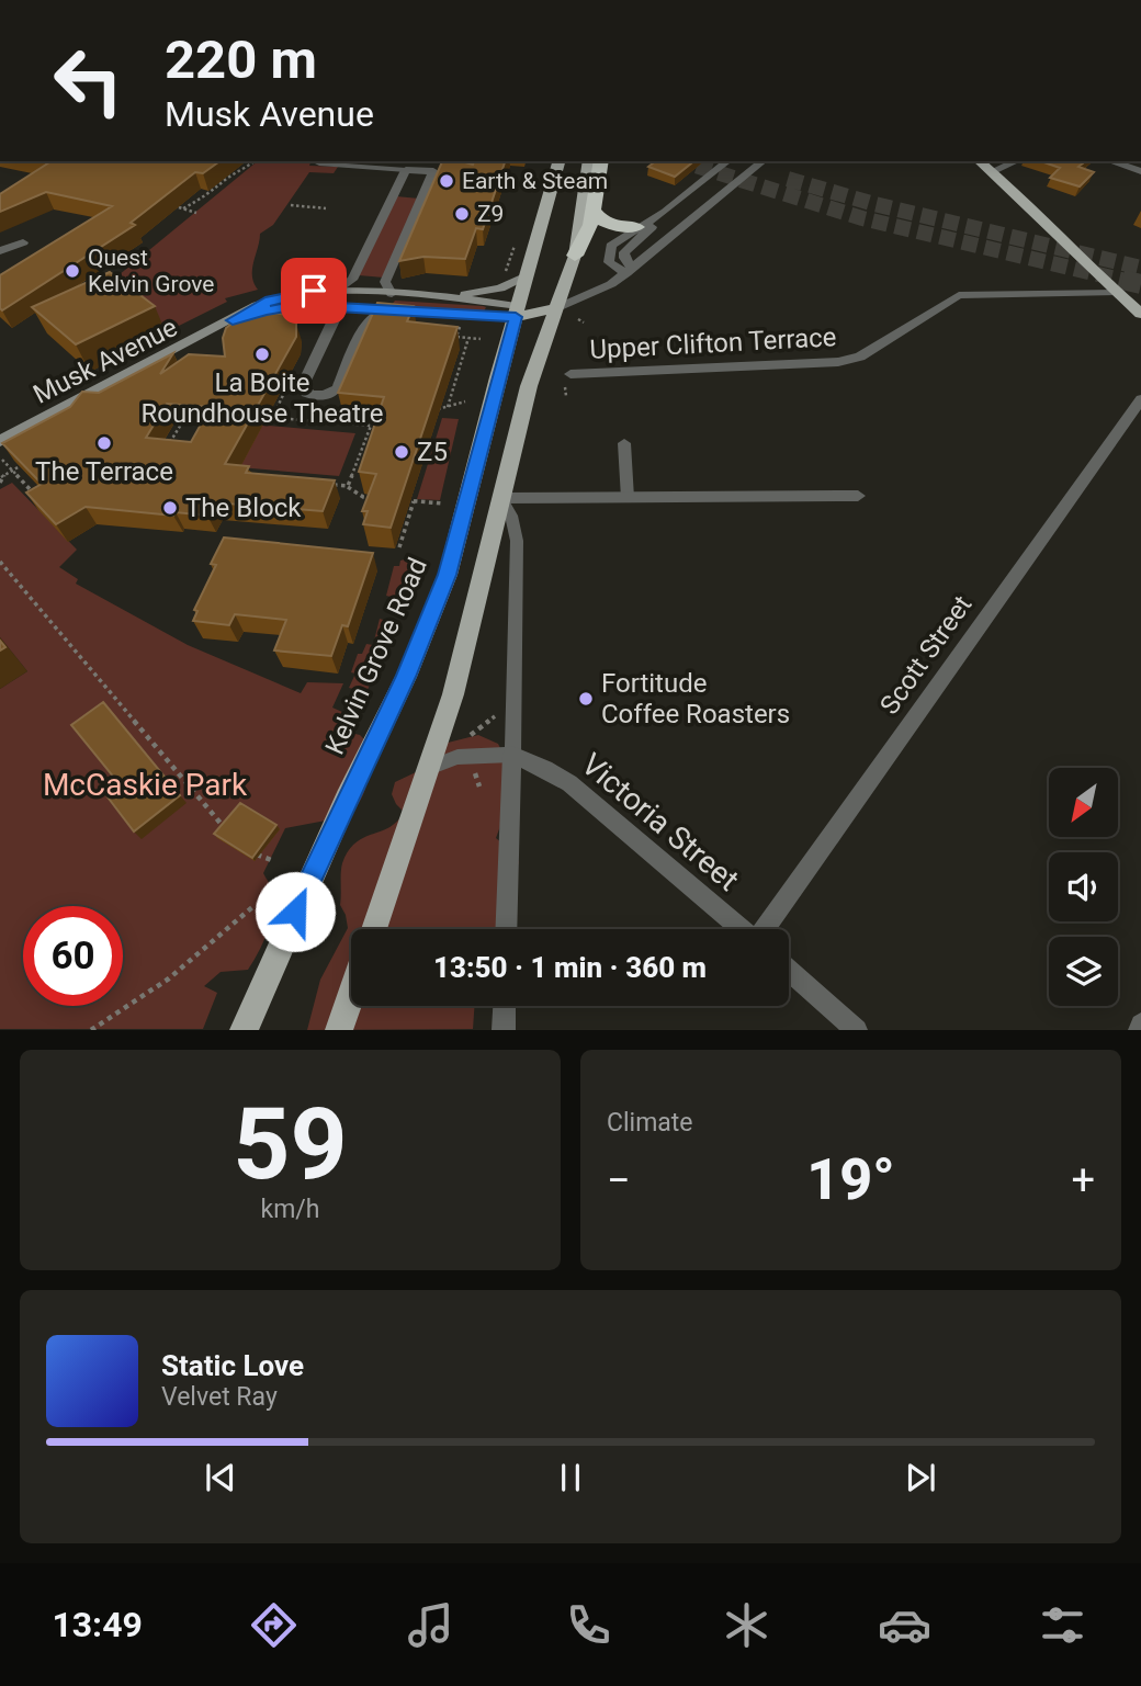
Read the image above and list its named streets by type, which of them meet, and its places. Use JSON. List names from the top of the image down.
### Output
{
  "streets": {
    "main road": ["Kelvin Grove Road"],
    "street": [
      "Upper Clifton Terrace",
      "Musk Avenue",
      "Scott Street",
      "Victoria Street"
    ]
  },
  "crossings": [
    ["Musk Avenue", "Kelvin Grove Road"]
  ],
  "parks": ["McCaskie Park"],
  "places": [
    "Earth & Steam",
    "Z9",
    "Quest Kelvin Grove",
    "La Boite Roundhouse Theatre",
    "The Terrace",
    "Z5",
    "The Block",
    "Fortitude Coffee Roasters"
  ],
  "north": "bottom left",
  "page": {
    "turn": ["220 m", "Musk Avenue"],
    "limit": "60",
    "trip": "13:50 · 1 min · 360 m",
    "tile": [
      ["59", "km/h"],
      "Climate"
    ],
    "heat": ["−", "19°", "+"],
    "song": ["Static Love", "Velvet Ray"],
    "tabs": "13:49"
  }
}
